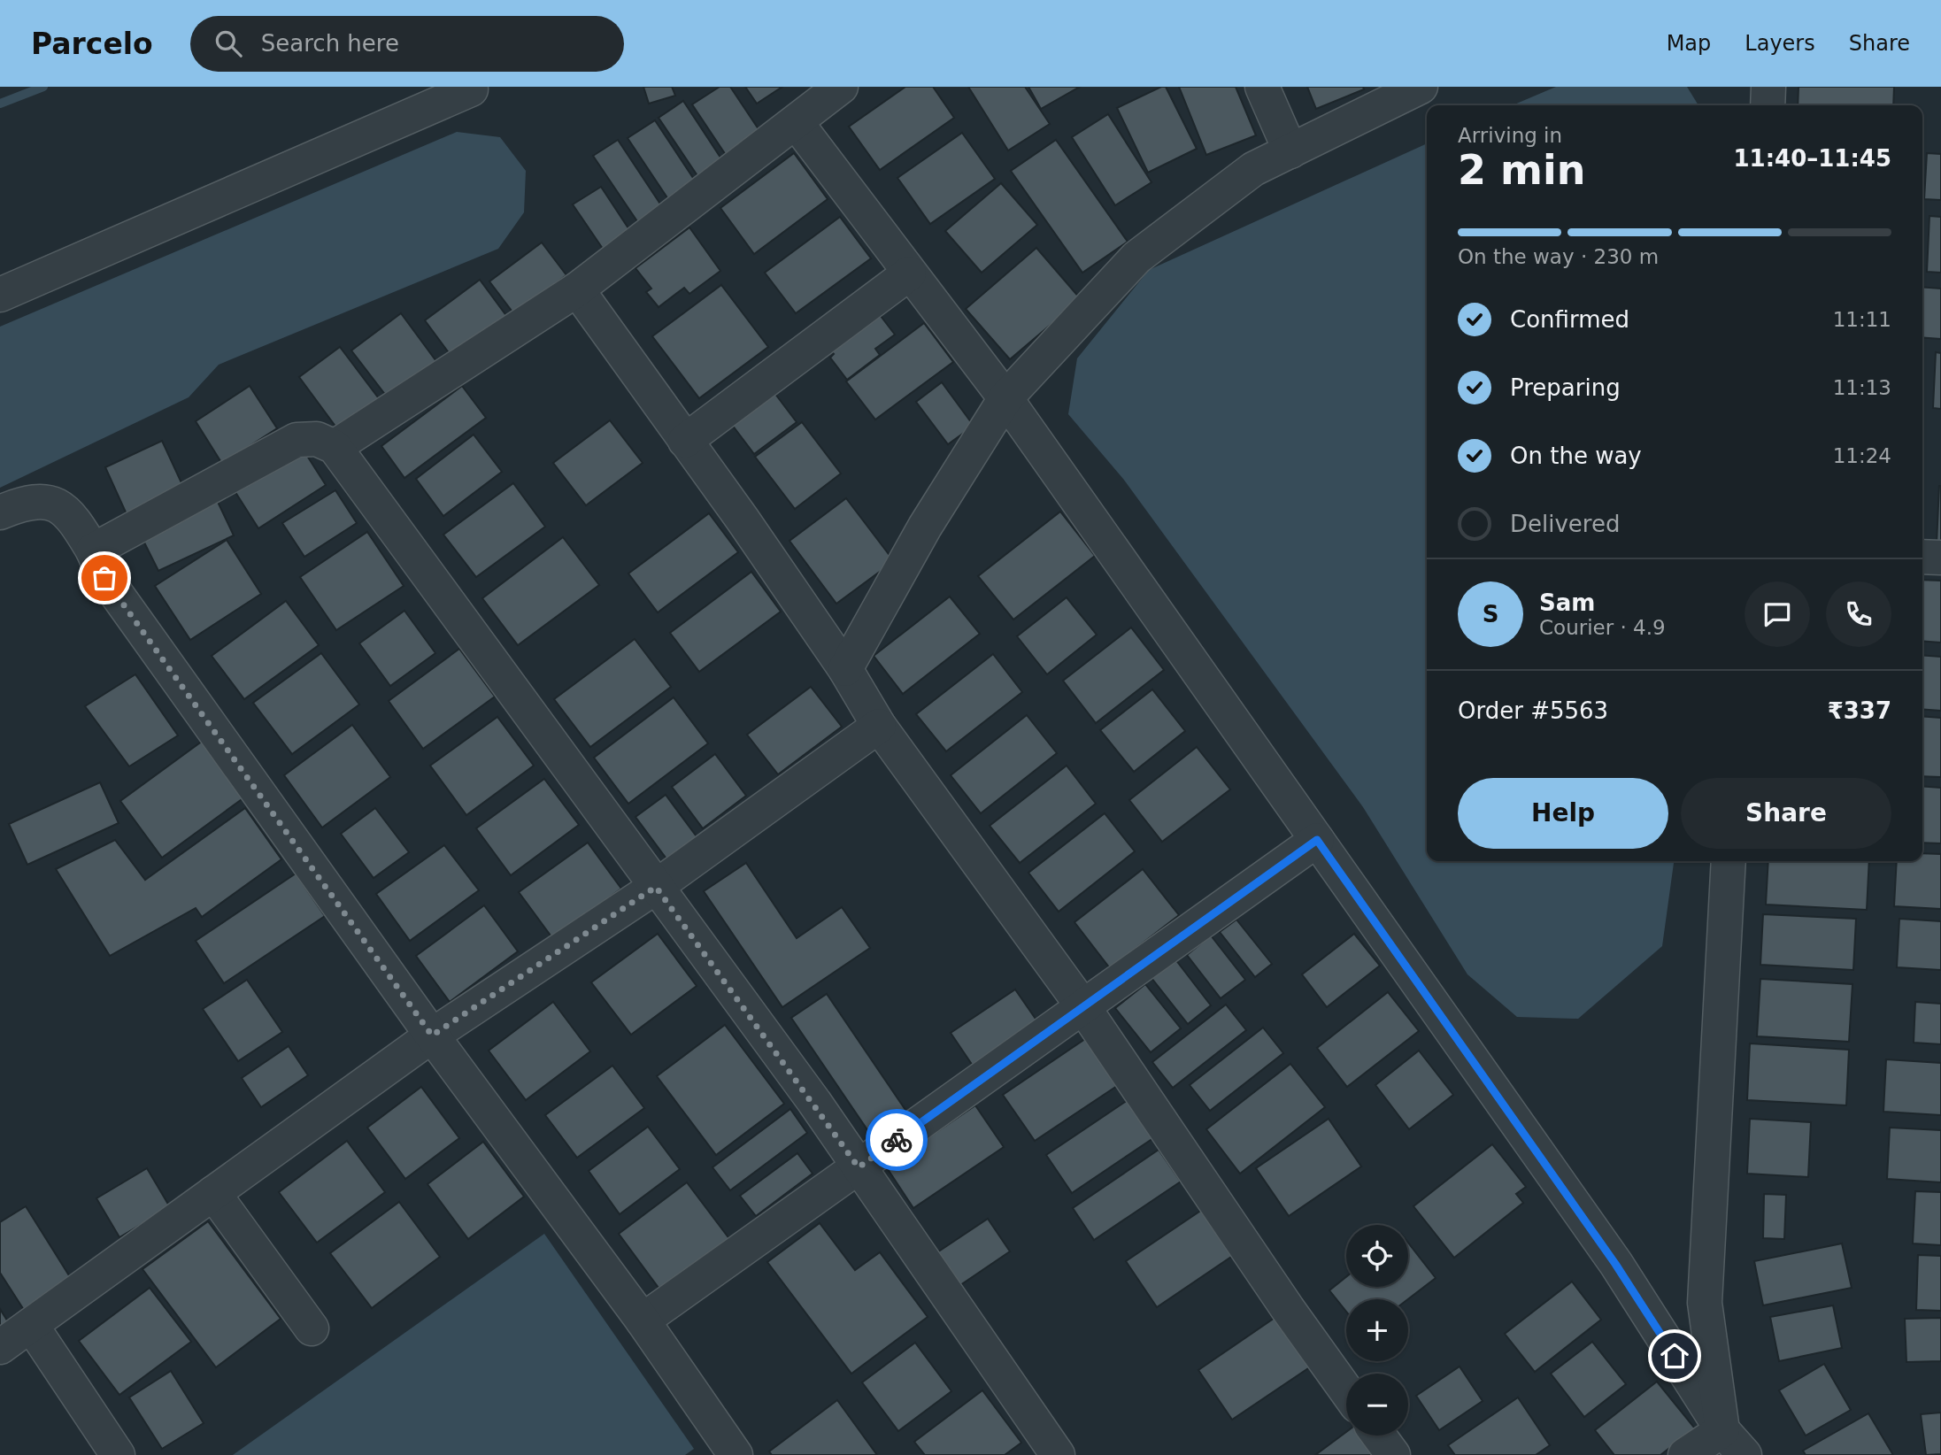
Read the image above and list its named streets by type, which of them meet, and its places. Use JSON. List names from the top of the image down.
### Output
{
  "page": {
    "header": "Parcelo",
    "search": "Search here",
    "nav": ["Map", "Layers", "Share"],
    "heading": ["2 min", "Arriving in", "11:40–11:45"],
    "panel": [
      "Sam",
      "Courier · 4.9",
      "Order #5563",
      "₹337"
    ],
    "bar": "On the way · 230 m",
    "list": [
      ["Confirmed", "11:11"],
      ["Preparing", "11:13"],
      ["On the way", "11:24"],
      "Delivered"
    ],
    "round": "S",
    "buttons": ["Help", "Share"],
    "map_buttons": ["+", "−"]
  }
}
